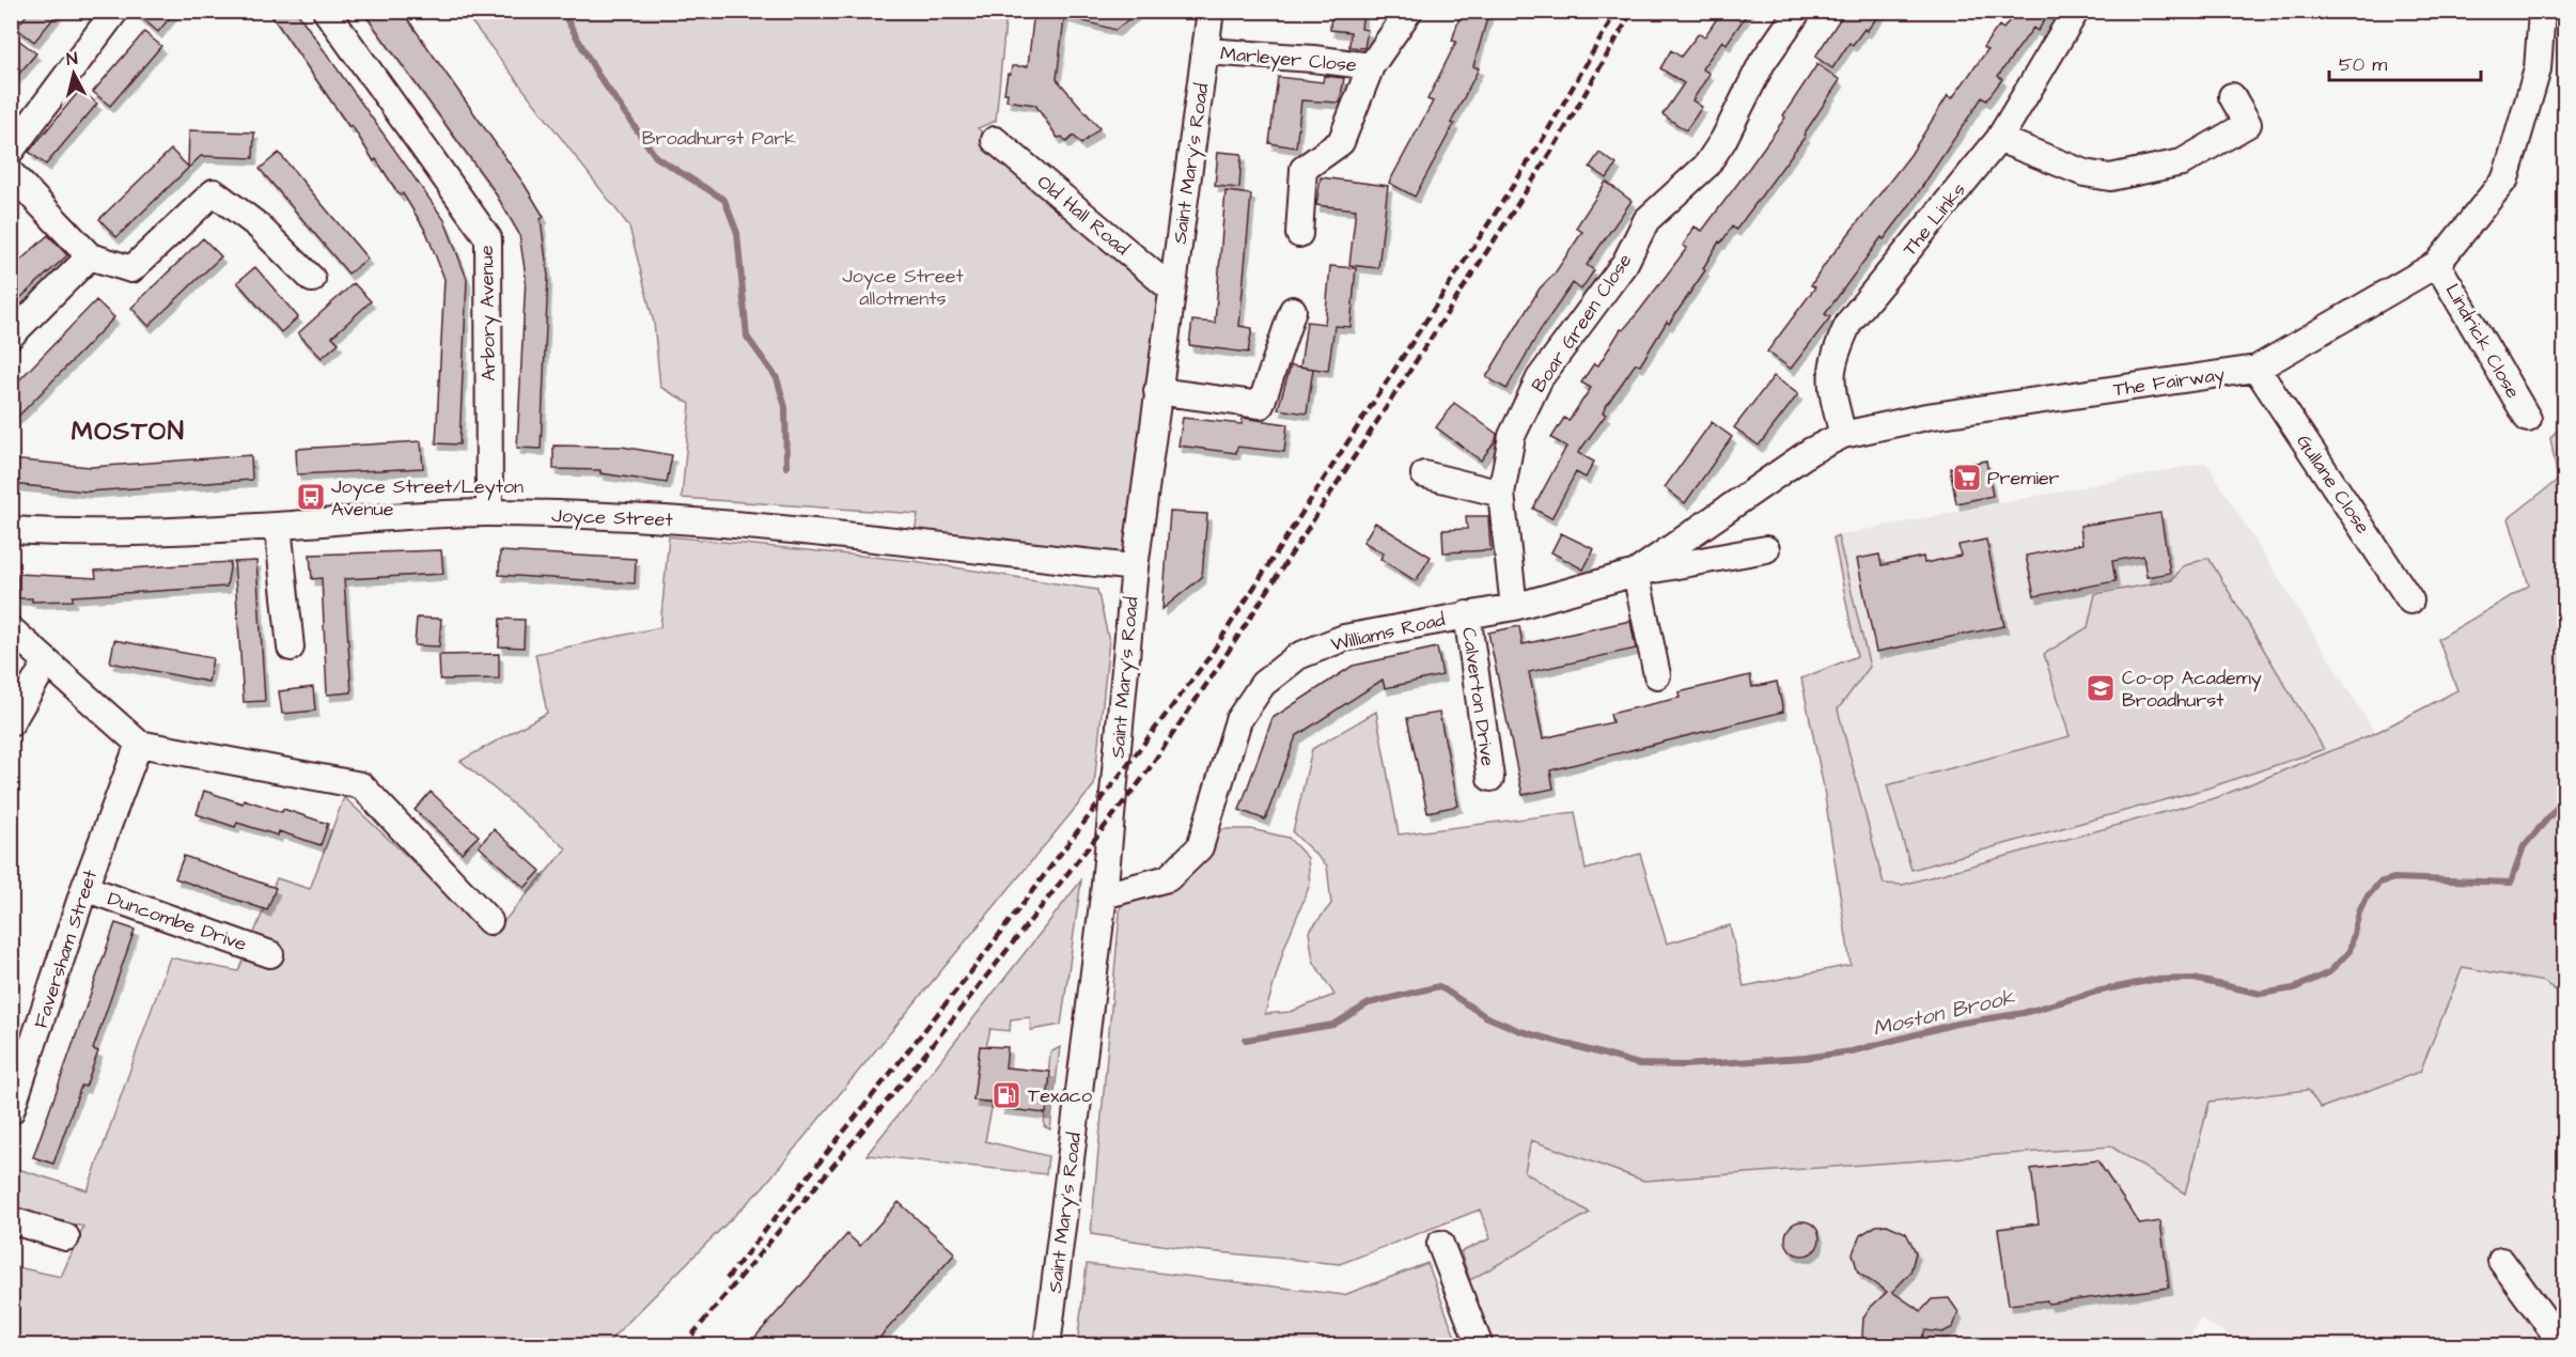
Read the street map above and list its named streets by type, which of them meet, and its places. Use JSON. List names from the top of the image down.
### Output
{
  "streets": {
    "street": [
      "Marleyer Close",
      "Saint Mary's Road",
      "Old Hall Road",
      "The Links",
      "Arbory Avenue",
      "Boar Green Close",
      "Lindrick Close",
      "The Fairway",
      "Gullane Close",
      "Joyce Street",
      "Williams Road",
      "Calverton Drive",
      "Duncombe Drive",
      "Faversham Street"
    ]
  },
  "crossings": [
    ["Marleyer Close", "Saint Mary's Road"],
    ["Saint Mary's Road", "Old Hall Road"],
    ["Saint Mary's Road", "Joyce Street"],
    ["Saint Mary's Road", "Williams Road"],
    ["The Links", "The Fairway"],
    ["Arbory Avenue", "Joyce Street"],
    ["Boar Green Close", "Williams Road"],
    ["Lindrick Close", "The Fairway"],
    ["The Fairway", "Gullane Close"],
    ["The Fairway", "Williams Road"],
    ["Williams Road", "Calverton Drive"],
    ["Duncombe Drive", "Faversham Street"]
  ],
  "districts": ["MOSTON"],
  "water": ["Moston Brook"],
  "parks": ["Broadhurst Park", "Joyce Street allotments"],
  "places": {
    "supermarket": ["Premier"],
    "bus stop": ["Joyce Street/Leyton Avenue"],
    "school or university": ["Co-op Academy Broadhurst"],
    "fuel station": ["Texaco"]
  },
  "scale_bar": "50 m",
  "north": "top"
}
